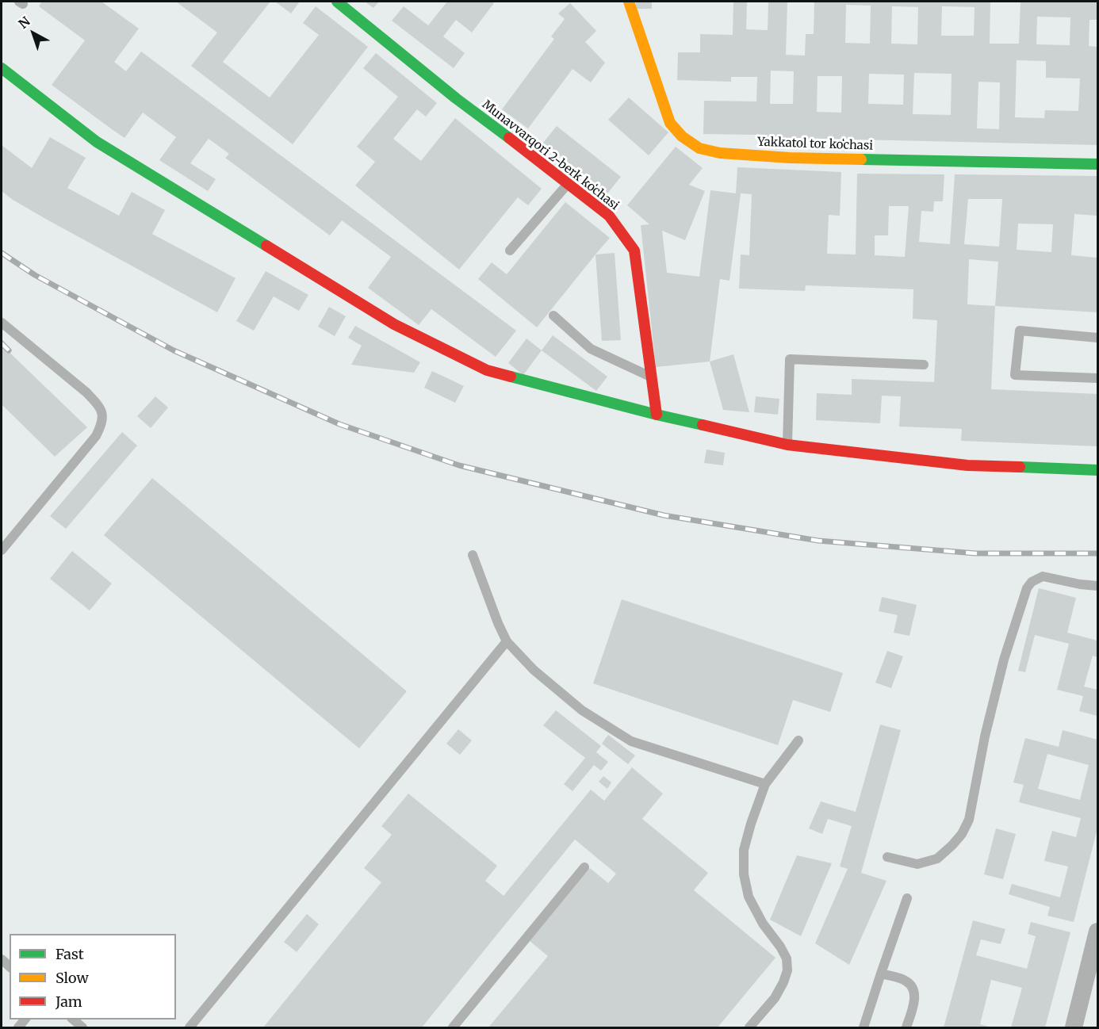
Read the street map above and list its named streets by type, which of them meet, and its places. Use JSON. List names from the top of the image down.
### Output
{
  "streets": {
    "street": ["Yakkatol tor koʻchasi", "Munavvarqori 2-berk koʻchasi"]
  },
  "legend": ["Fast", "Slow", "Jam"],
  "north": "top left"
}
